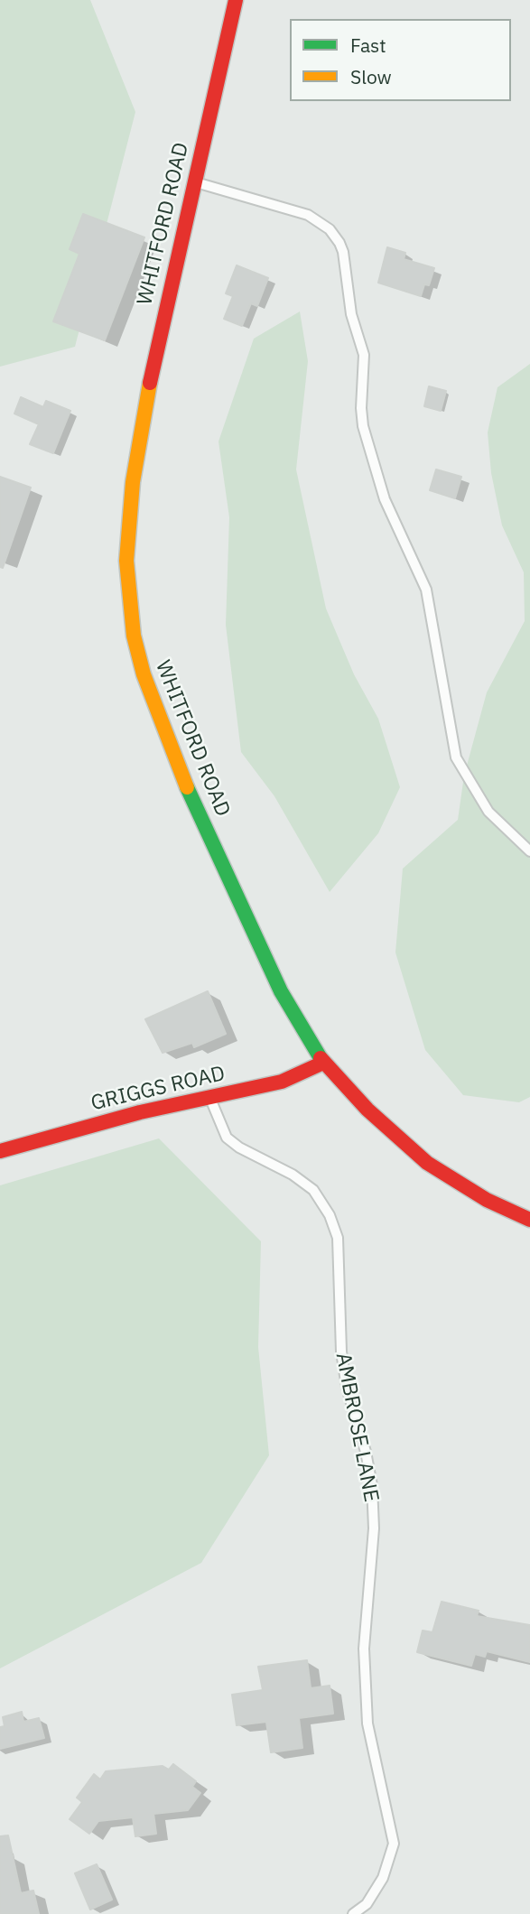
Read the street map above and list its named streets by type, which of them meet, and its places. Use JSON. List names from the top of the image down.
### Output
{
  "streets": {
    "main road": ["WHITFORD ROAD", "GRIGGS ROAD"],
    "lane": ["AMBROSE LANE"]
  },
  "crossings": [
    ["WHITFORD ROAD", "GRIGGS ROAD"],
    ["GRIGGS ROAD", "AMBROSE LANE"]
  ],
  "legend": ["Fast", "Slow"]
}
